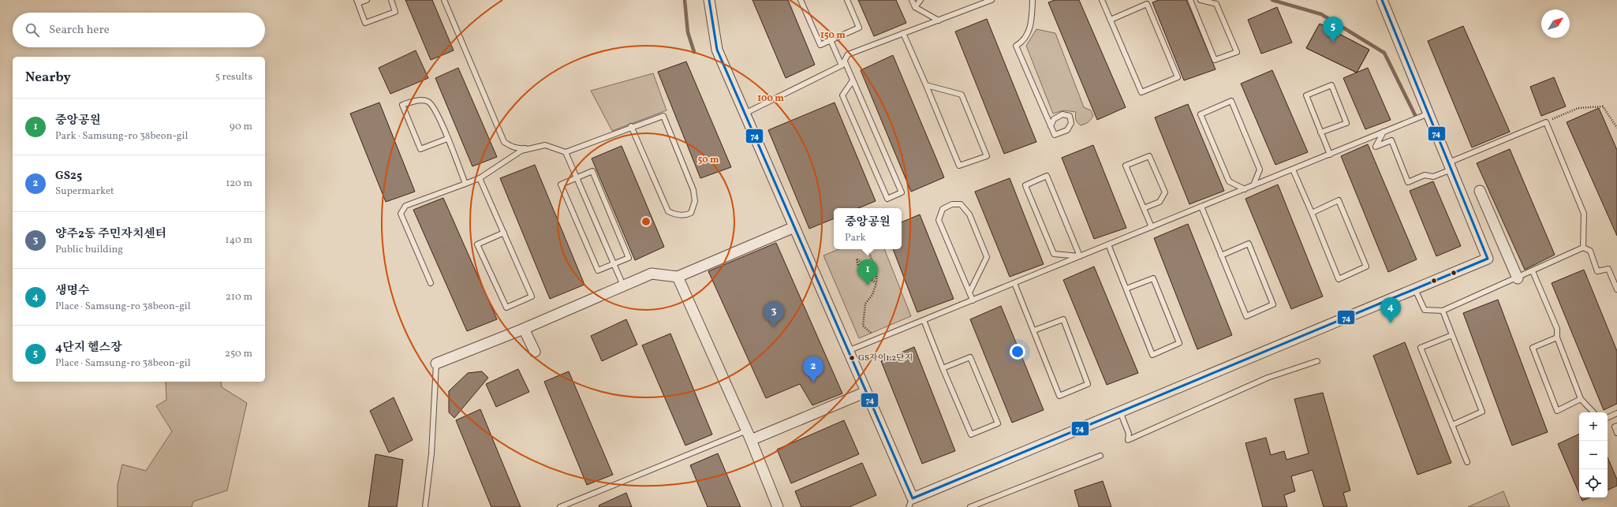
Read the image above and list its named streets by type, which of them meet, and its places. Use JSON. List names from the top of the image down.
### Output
{
  "places": ["GS자이1.2단지"],
  "lines": ["transit line 74"],
  "north": "top right",
  "page": {
    "search": "Search here",
    "pins": [
      "5",
      "1",
      "4",
      "3",
      "2"
    ],
    "heading": ["Nearby", "5 results"],
    "list": [
      {
        "mark": "1",
        "name": "중앙공원",
        "note": "Park · Samsung-ro 38beon-gil",
        "value": "90 m"
      },
      {
        "mark": "2",
        "name": "GS25",
        "note": "Supermarket",
        "value": "120 m"
      },
      {
        "mark": "3",
        "name": "양주2동 주민자치센터",
        "note": "Public building",
        "value": "140 m"
      },
      {
        "mark": "4",
        "name": "생명수",
        "note": "Place · Samsung-ro 38beon-gil",
        "value": "210 m"
      },
      {
        "mark": "5",
        "name": "4단지 헬스장",
        "note": "Place · Samsung-ro 38beon-gil",
        "value": "250 m"
      }
    ],
    "popup": ["중앙공원", "Park"],
    "map_buttons": ["+", "−"]
  },
  "rings": ["150 m", "100 m", "50 m"]
}
